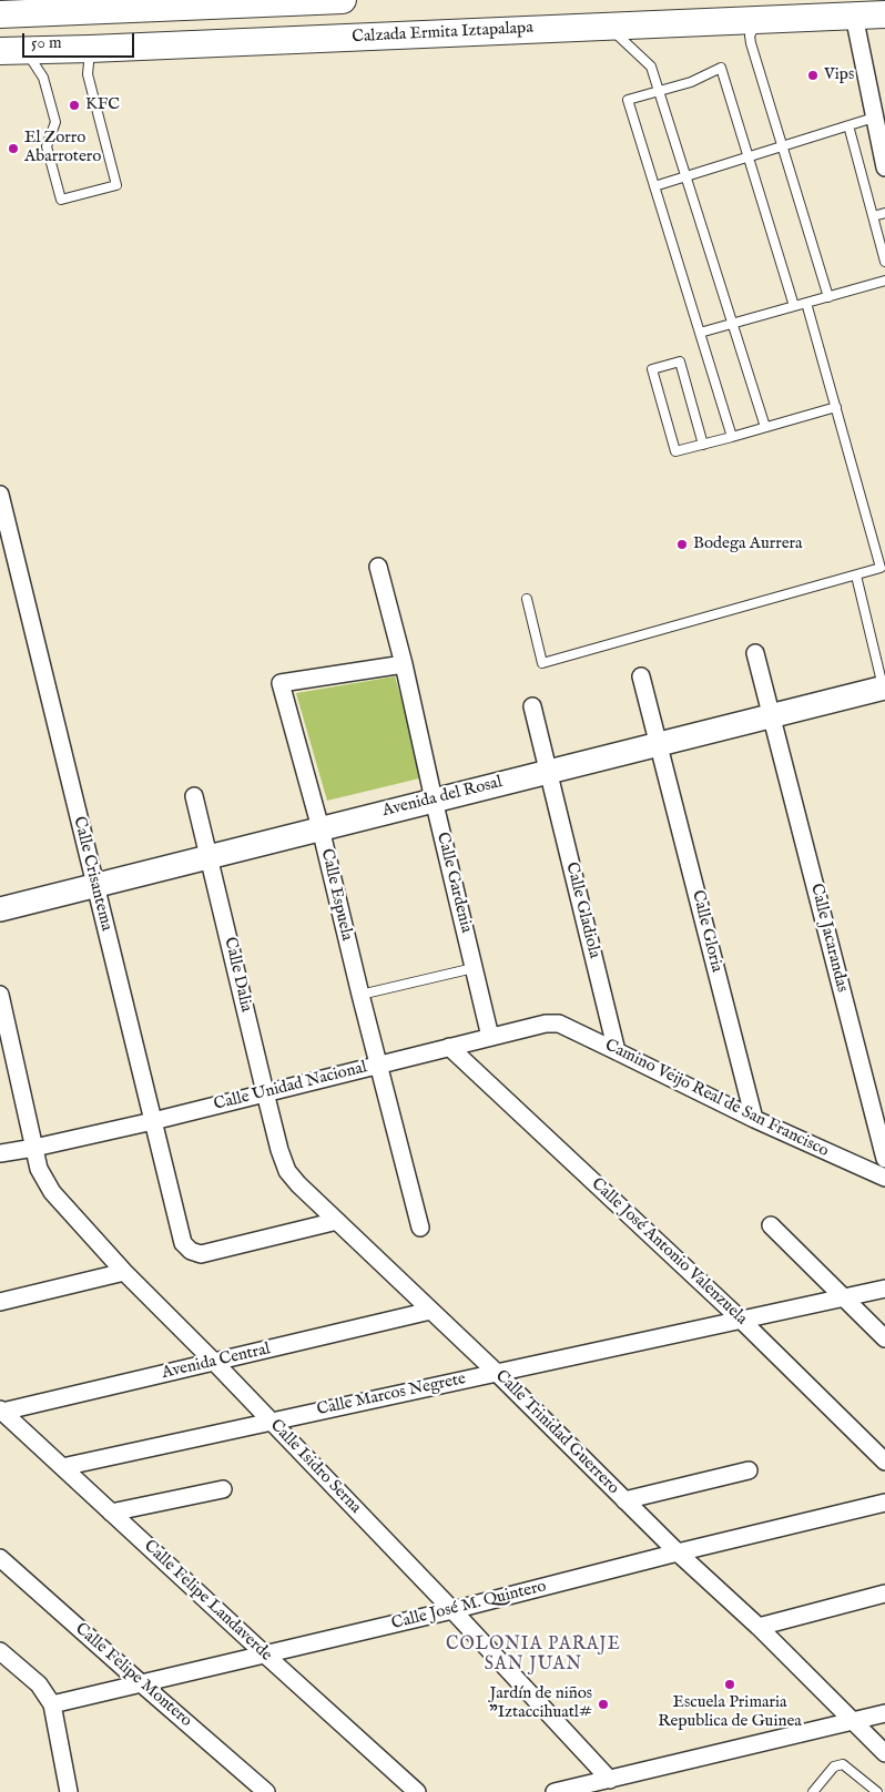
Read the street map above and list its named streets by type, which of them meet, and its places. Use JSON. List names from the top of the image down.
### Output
{
  "streets": {
    "main road": ["Calzada Ermita Iztapalapa"],
    "street": [
      "Avenida del Rosal",
      "Calle Crisantema",
      "Calle Gardenia",
      "Calle Espuela",
      "Calle Gladiola",
      "Calle Gloria",
      "Calle Jacarandas",
      "Calle Dalia",
      "Calle Unidad Nacional",
      "Camino Veijo Real de San Francisco",
      "Calle José Antonio Valenzuela",
      "Avenida Central",
      "Calle Marcos Negrete",
      "Calle Trinidad Guerrero",
      "Calle Isidro Serna",
      "Calle Felipe Landaverde",
      "Calle José M. Quintero",
      "Calle Felipe Montero"
    ]
  },
  "crossings": [
    ["Avenida del Rosal", "Calle Crisantema"],
    ["Avenida del Rosal", "Calle Gardenia"],
    ["Avenida del Rosal", "Calle Espuela"],
    ["Avenida del Rosal", "Calle Gladiola"],
    ["Avenida del Rosal", "Calle Gloria"],
    ["Avenida del Rosal", "Calle Jacarandas"],
    ["Avenida del Rosal", "Calle Dalia"],
    ["Calle Crisantema", "Calle Unidad Nacional"],
    ["Calle Crisantema", "Calle Trinidad Guerrero"],
    ["Calle Gardenia", "Calle Espuela"],
    ["Calle Gardenia", "Calle Unidad Nacional"],
    ["Calle Espuela", "Calle Unidad Nacional"],
    ["Calle Gladiola", "Camino Veijo Real de San Francisco"],
    ["Calle Gloria", "Camino Veijo Real de San Francisco"],
    ["Calle Dalia", "Calle Unidad Nacional"],
    ["Calle Dalia", "Calle Trinidad Guerrero"],
    ["Calle Unidad Nacional", "Camino Veijo Real de San Francisco"],
    ["Calle Unidad Nacional", "Calle José Antonio Valenzuela"],
    ["Calle Unidad Nacional", "Calle Trinidad Guerrero"],
    ["Calle Unidad Nacional", "Calle Isidro Serna"],
    ["Calle José Antonio Valenzuela", "Calle Marcos Negrete"],
    ["Avenida Central", "Calle Trinidad Guerrero"],
    ["Avenida Central", "Calle Isidro Serna"],
    ["Avenida Central", "Calle Felipe Landaverde"],
    ["Calle Marcos Negrete", "Calle Trinidad Guerrero"],
    ["Calle Marcos Negrete", "Calle Isidro Serna"],
    ["Calle Marcos Negrete", "Calle Felipe Landaverde"],
    ["Calle Trinidad Guerrero", "Calle José M. Quintero"],
    ["Calle Isidro Serna", "Calle José M. Quintero"],
    ["Calle Felipe Landaverde", "Calle José M. Quintero"],
    ["Calle José M. Quintero", "Calle Felipe Montero"]
  ],
  "districts": ["COLONIA PARAJE SAN JUAN"],
  "places": [
    "Vips",
    "KFC",
    "El Zorro Abarrotero",
    "Bodega Aurrera",
    "Escuela Primaria Republica de Guinea",
    "Jardín de niños \"Iztaccihuatl#"
  ],
  "scale_bar": "50 m"
}
